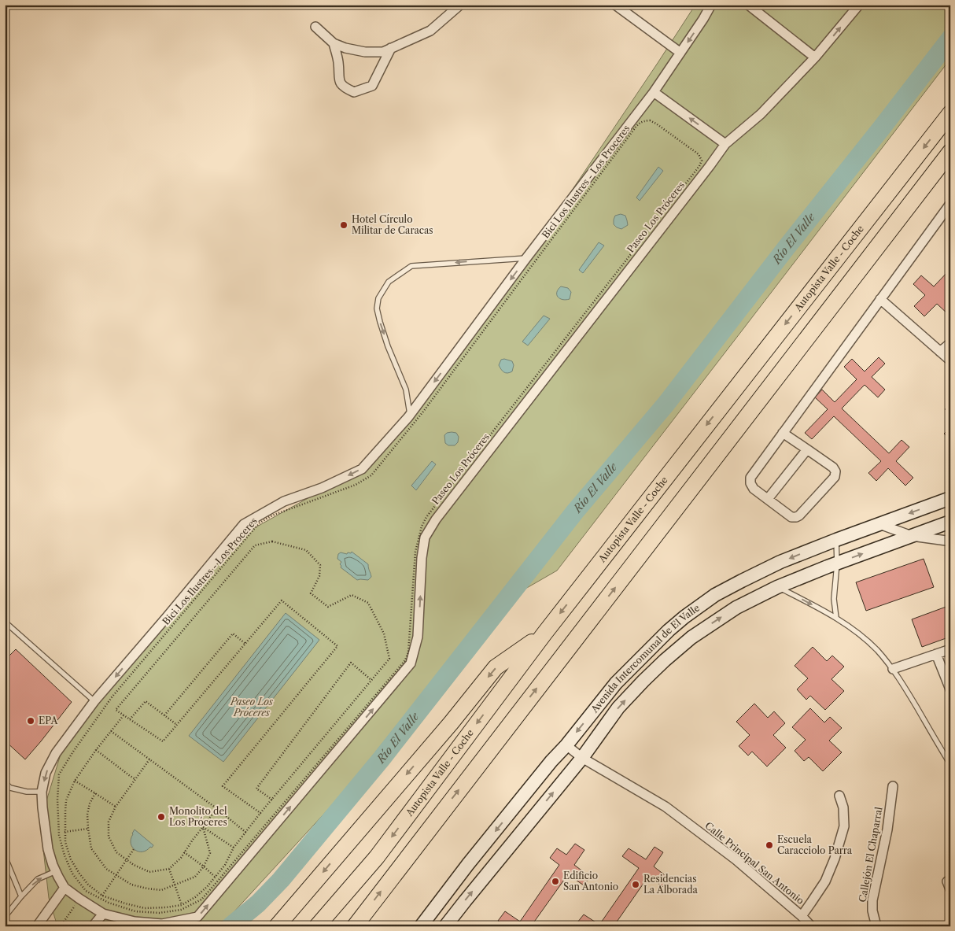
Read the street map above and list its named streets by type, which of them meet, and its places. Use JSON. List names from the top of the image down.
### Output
{
  "streets": {
    "highway": ["Autopista Valle - Coche"],
    "main road": ["Avenida Intercomunal de El Valle"],
    "street": ["Paseo Los Próceres", "Callejón El Chaparral", "Calle Principal San Antonio"],
    "path": ["Bici Los Ilustres - Los Proceres"]
  },
  "crossings": [
    ["Avenida Intercomunal de El Valle", "Calle Principal San Antonio"]
  ],
  "water": ["Río El Valle"],
  "parks": ["Paseo Los Próceres"],
  "places": [
    "Hotel Círculo Militar de Caracas",
    "EPA",
    "Monolito del Los Próceres",
    "Escuela Caracciolo Parra",
    "Edificio San Antonio",
    "Residencias La Alborada"
  ]
}
